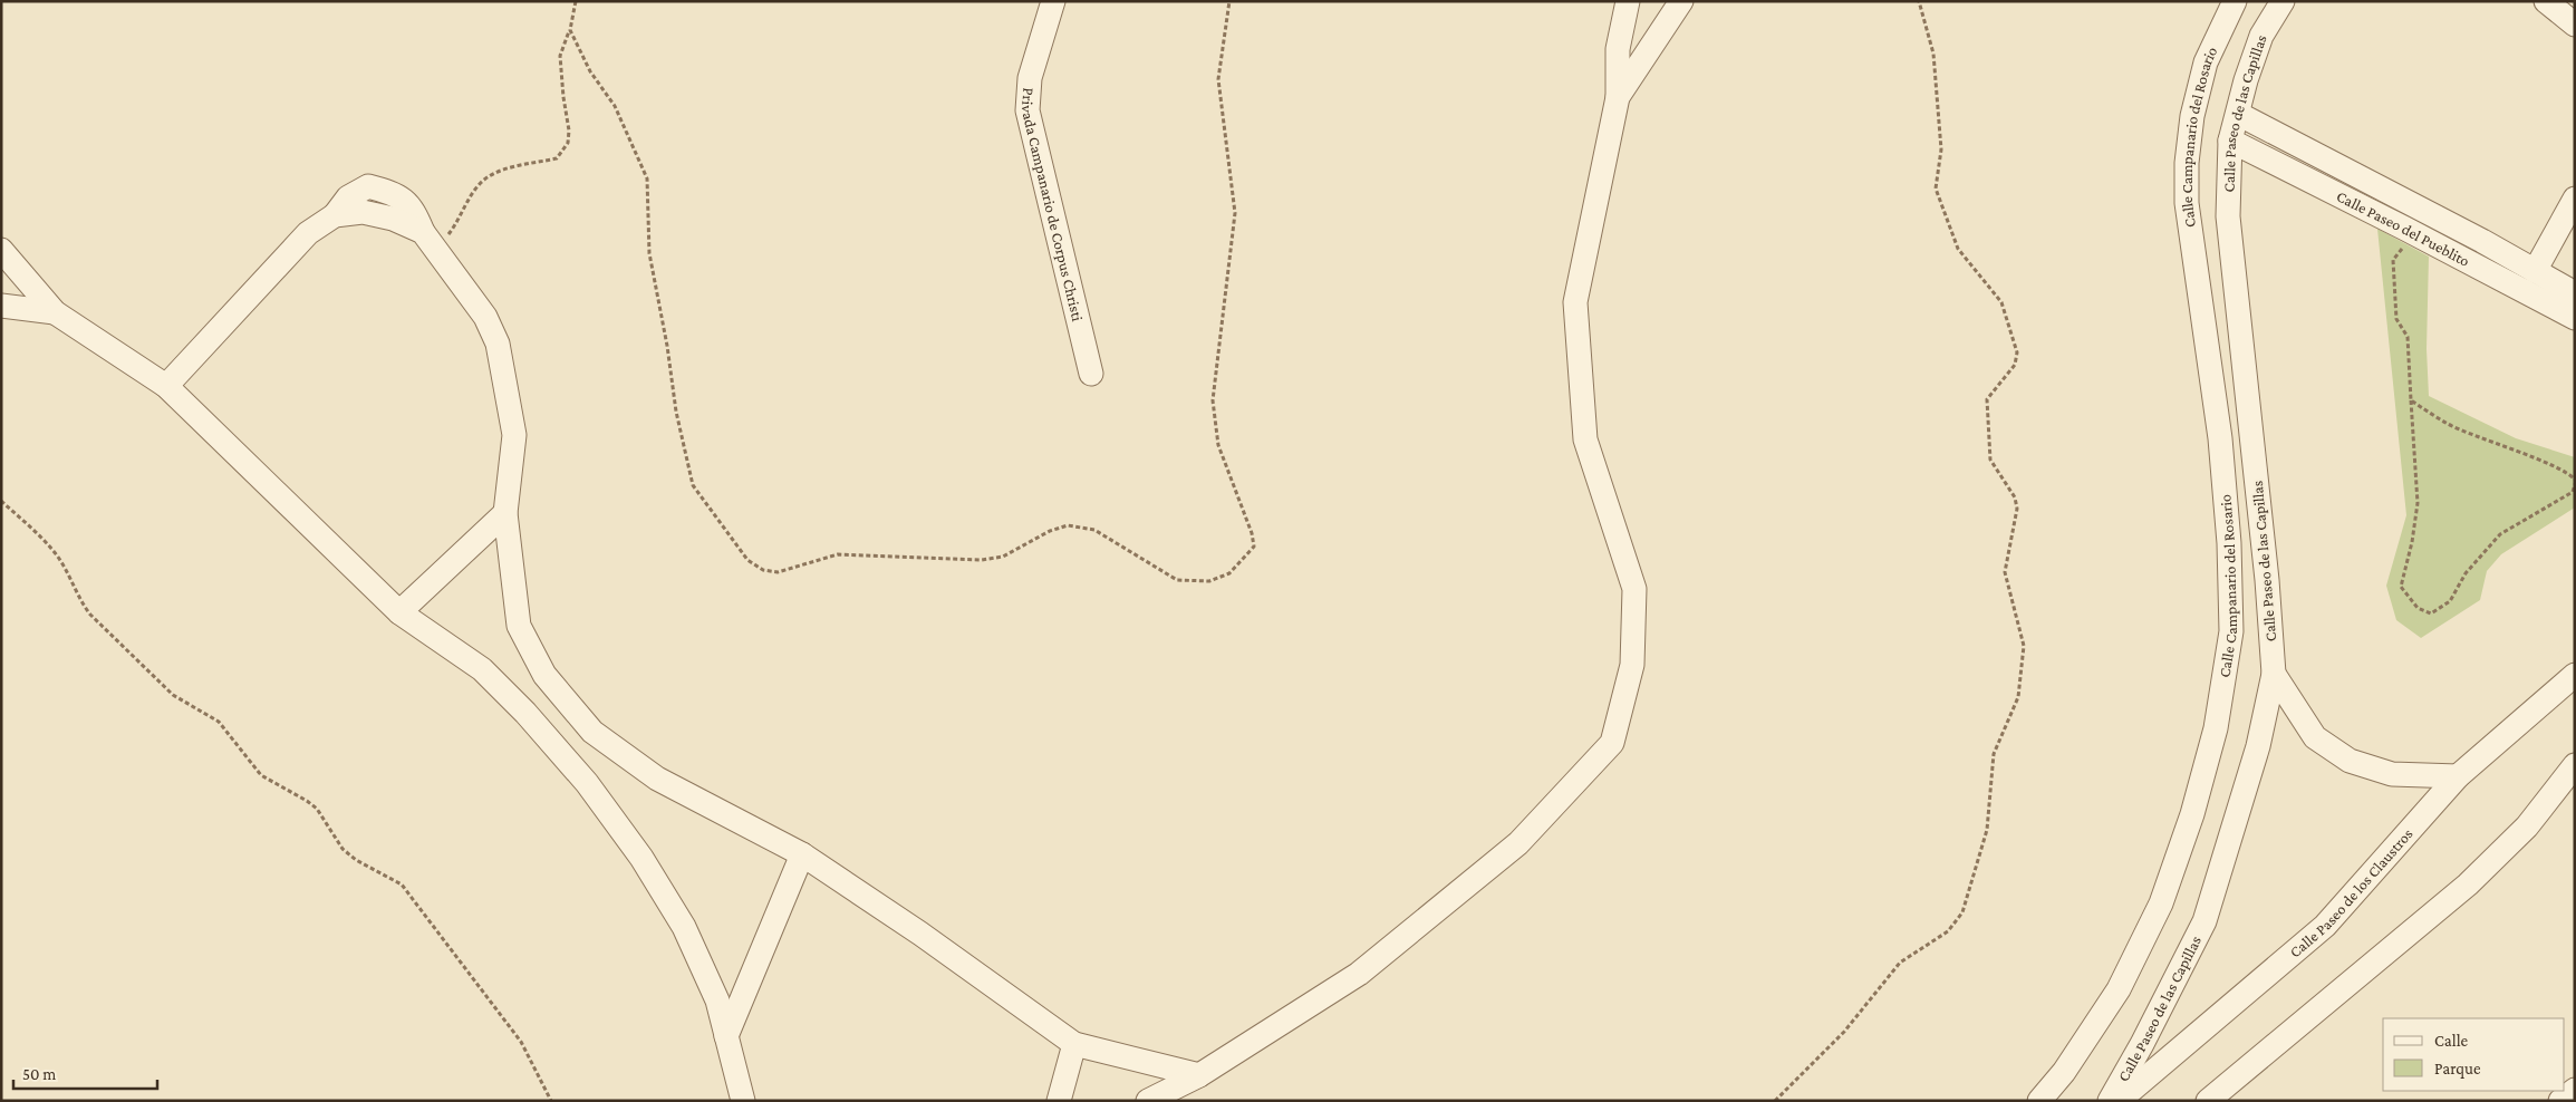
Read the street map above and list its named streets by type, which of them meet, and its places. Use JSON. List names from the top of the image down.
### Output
{
  "streets": {
    "street": [
      "Calle Paseo de las Capillas",
      "Calle Campanario del Rosario",
      "Privada Campanario de Corpus Christi",
      "Calle Paseo del Pueblito",
      "Calle Paseo de los Claustros"
    ]
  },
  "crossings": [
    ["Calle Paseo de las Capillas", "Calle Paseo del Pueblito"]
  ],
  "legend": ["Calle", "Parque"],
  "scale_bar": "50 m"
}
